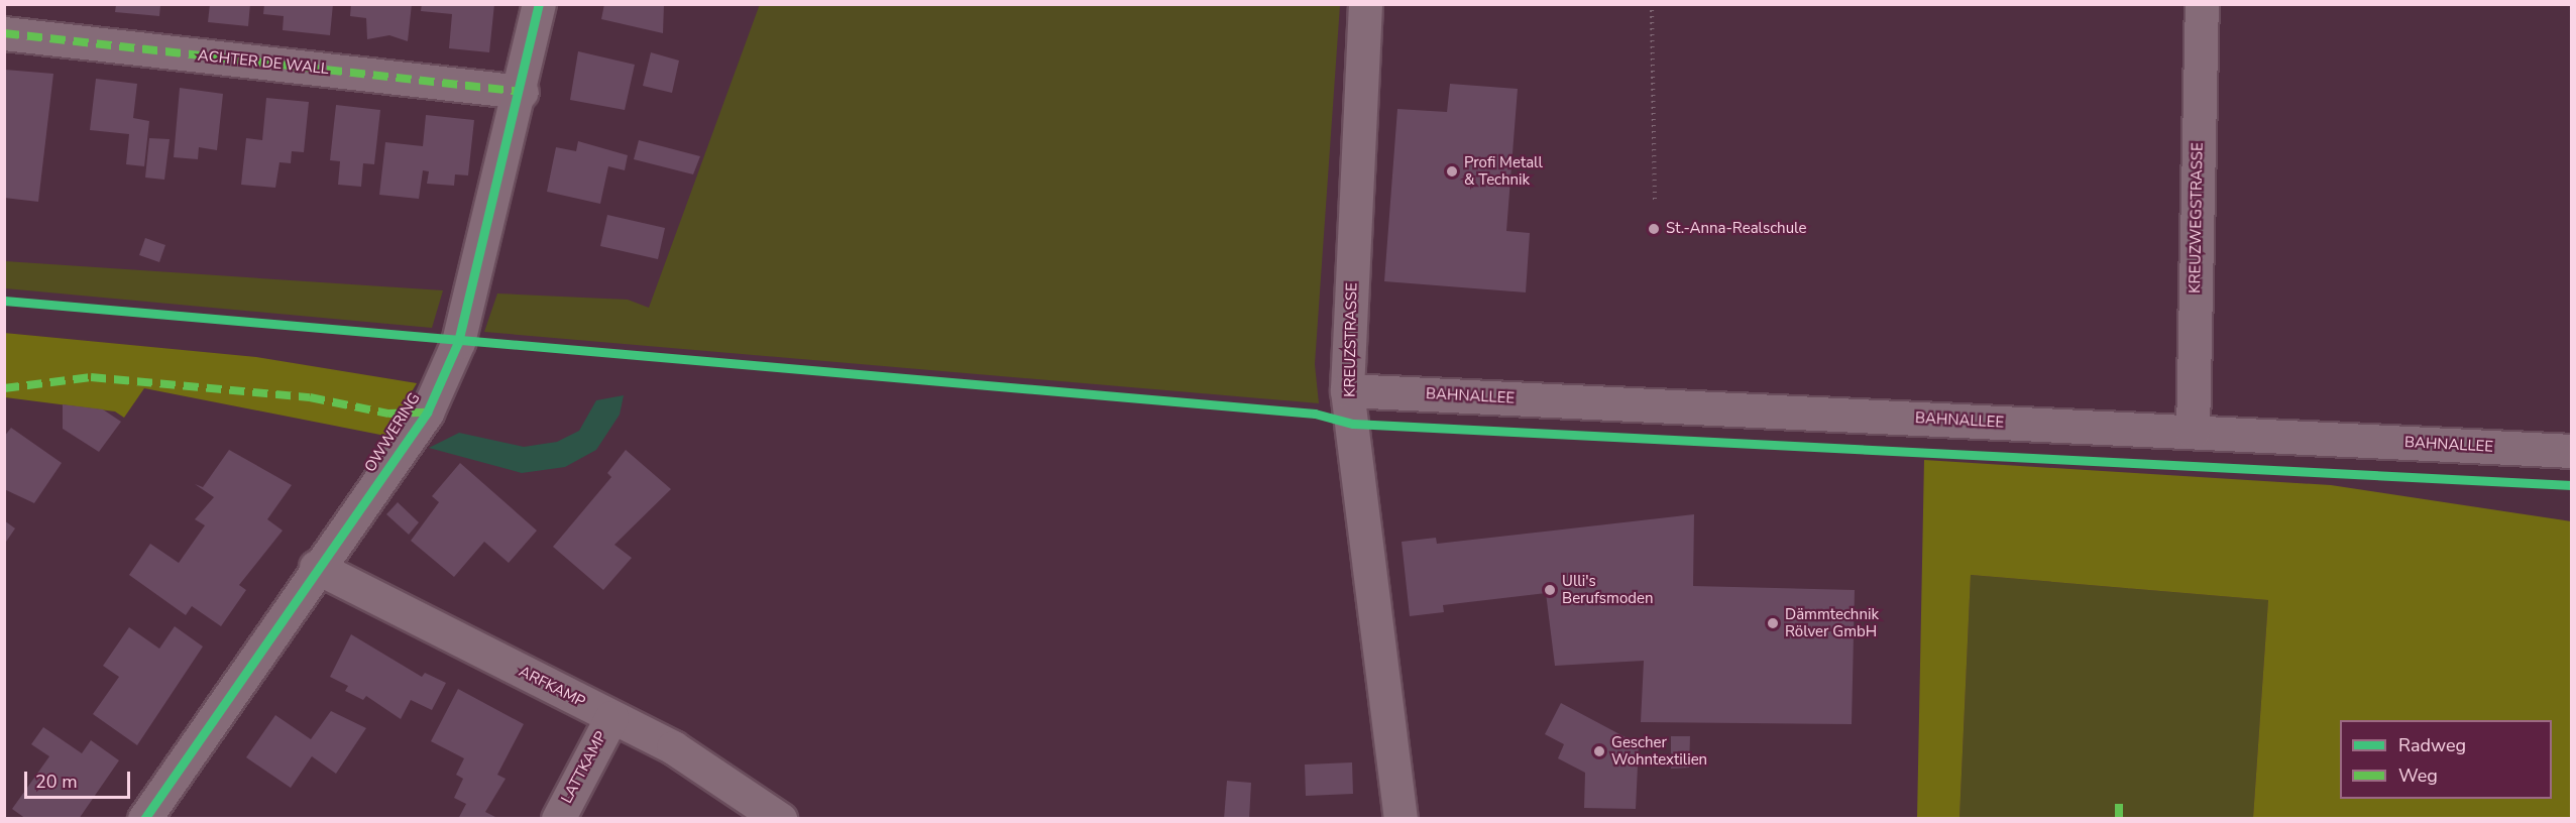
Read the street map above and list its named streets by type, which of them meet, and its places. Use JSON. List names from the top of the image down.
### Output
{
  "streets": {
    "street": [
      "ACHTER DE WALL",
      "KREUZWEGSTRASSE",
      "KREUZSTRASSE",
      "BAHNALLEE",
      "OWWERING",
      "ARFKAMP",
      "LATTKAMP"
    ]
  },
  "crossings": [
    ["ACHTER DE WALL", "OWWERING"],
    ["KREUZWEGSTRASSE", "BAHNALLEE"],
    ["KREUZSTRASSE", "BAHNALLEE"],
    ["OWWERING", "ARFKAMP"],
    ["ARFKAMP", "LATTKAMP"]
  ],
  "places": [
    "Profi Metall & Technik",
    "St.-Anna-Realschule",
    "Ulli's Berufsmoden",
    "Dämmtechnik Rölver GmbH",
    "Gescher Wohntextilien"
  ],
  "legend": ["Radweg", "Weg"],
  "scale_bar": "20 m"
}
